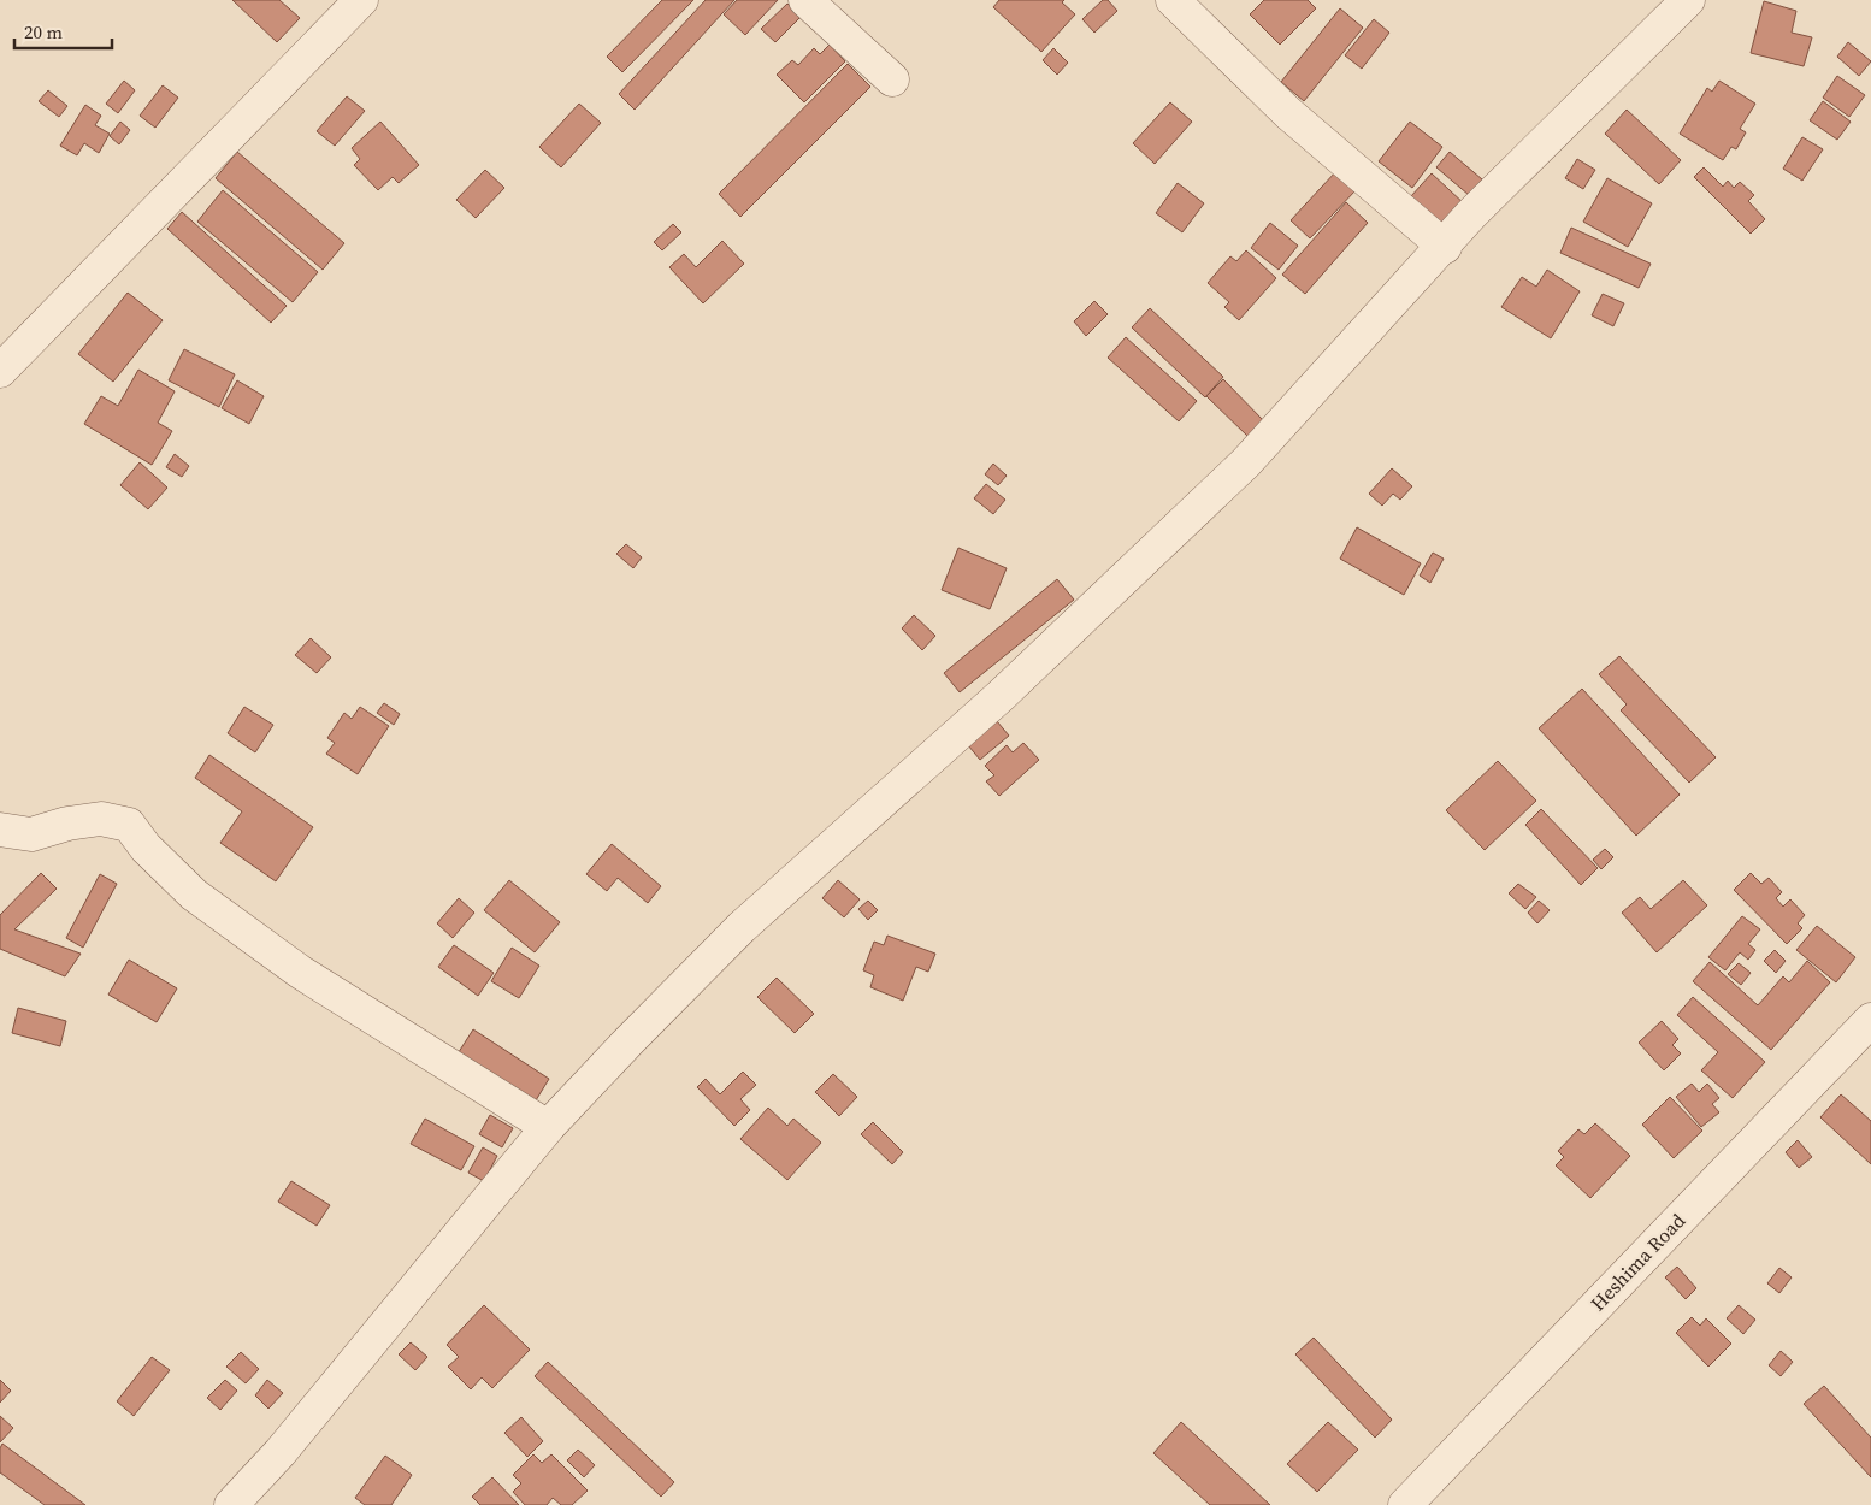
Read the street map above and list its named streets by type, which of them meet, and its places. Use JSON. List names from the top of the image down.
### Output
{
  "streets": {
    "street": ["Heshima Road"]
  },
  "scale_bar": "20 m"
}
